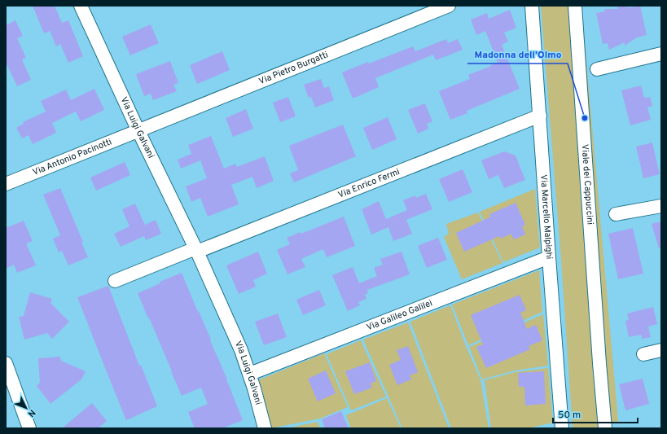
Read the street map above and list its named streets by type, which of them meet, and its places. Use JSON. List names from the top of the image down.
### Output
{
  "streets": {
    "street": [
      "Via Pietro Burgatti",
      "Via Luigi Galvani",
      "Via Antonio Pacinotti",
      "Via Enrico Fermi",
      "Viale dei Cappuccini",
      "Via Marcello Malpighi",
      "Via Galileo Galilei"
    ]
  },
  "crossings": [
    ["Via Pietro Burgatti", "Via Luigi Galvani"],
    ["Via Pietro Burgatti", "Via Antonio Pacinotti"],
    ["Via Luigi Galvani", "Via Antonio Pacinotti"],
    ["Via Luigi Galvani", "Via Enrico Fermi"],
    ["Via Luigi Galvani", "Via Galileo Galilei"],
    ["Via Enrico Fermi", "Via Marcello Malpighi"],
    ["Via Marcello Malpighi", "Via Galileo Galilei"]
  ],
  "places": ["Madonna dell'Olmo"],
  "scale_bar": "50 m",
  "north": "bottom right"
}
